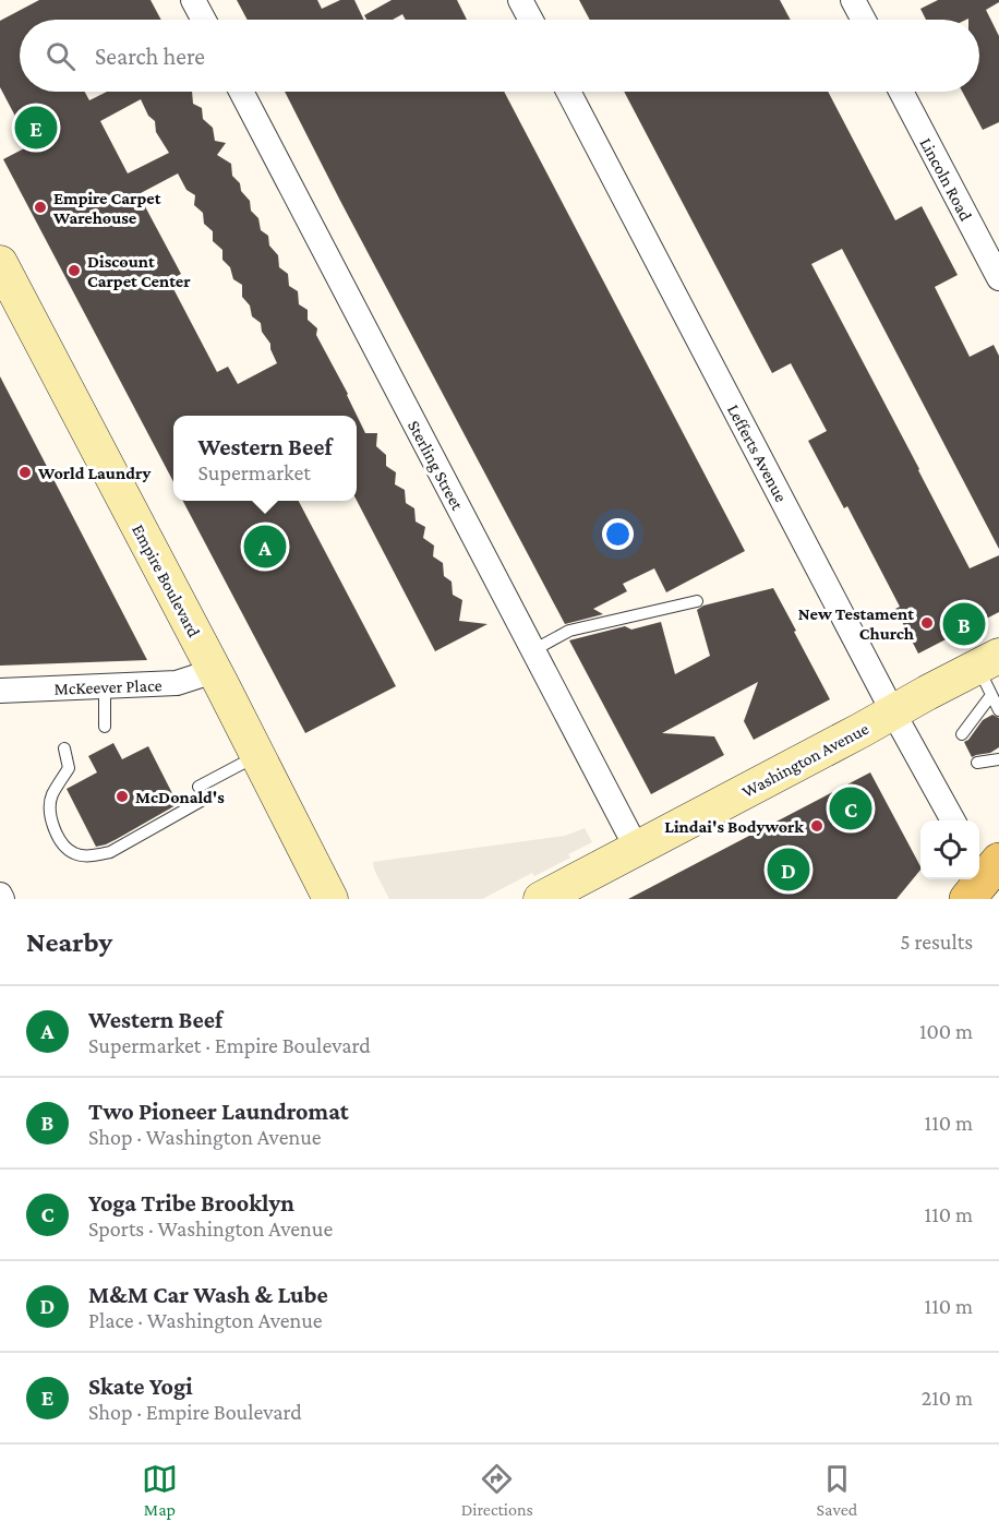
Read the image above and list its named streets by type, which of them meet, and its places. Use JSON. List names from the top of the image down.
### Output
{
  "streets": {
    "main road": ["Empire Boulevard", "Washington Avenue"],
    "street": [
      "Lincoln Road",
      "Lefferts Avenue",
      "Sterling Street",
      "McKeever Place"
    ]
  },
  "crossings": [
    ["Lefferts Avenue", "Washington Avenue"],
    ["Sterling Street", "Washington Avenue"],
    ["Empire Boulevard", "McKeever Place"]
  ],
  "places": [
    "Empire Carpet Warehouse",
    "Discount Carpet Center",
    "World Laundry",
    "New Testament Church",
    "McDonald's",
    "Lindai's Bodywork"
  ],
  "page": {
    "search": "Search here",
    "pins": [
      "E",
      "A",
      "B",
      "C",
      "D"
    ],
    "popup": ["Western Beef", "Supermarket"],
    "heading": ["Nearby", "5 results"],
    "list": [
      {
        "mark": "A",
        "name": "Western Beef",
        "note": "Supermarket · Empire Boulevard",
        "value": "100 m"
      },
      {
        "mark": "B",
        "name": "Two Pioneer Laundromat",
        "note": "Shop · Washington Avenue",
        "value": "110 m"
      },
      {
        "mark": "C",
        "name": "Yoga Tribe Brooklyn",
        "note": "Sports · Washington Avenue",
        "value": "110 m"
      },
      {
        "mark": "D",
        "name": "M&M Car Wash & Lube",
        "note": "Place · Washington Avenue",
        "value": "110 m"
      },
      {
        "mark": "E",
        "name": "Skate Yogi",
        "note": "Shop · Empire Boulevard",
        "value": "210 m"
      }
    ],
    "nav": ["Map", "Directions", "Saved"]
  }
}
